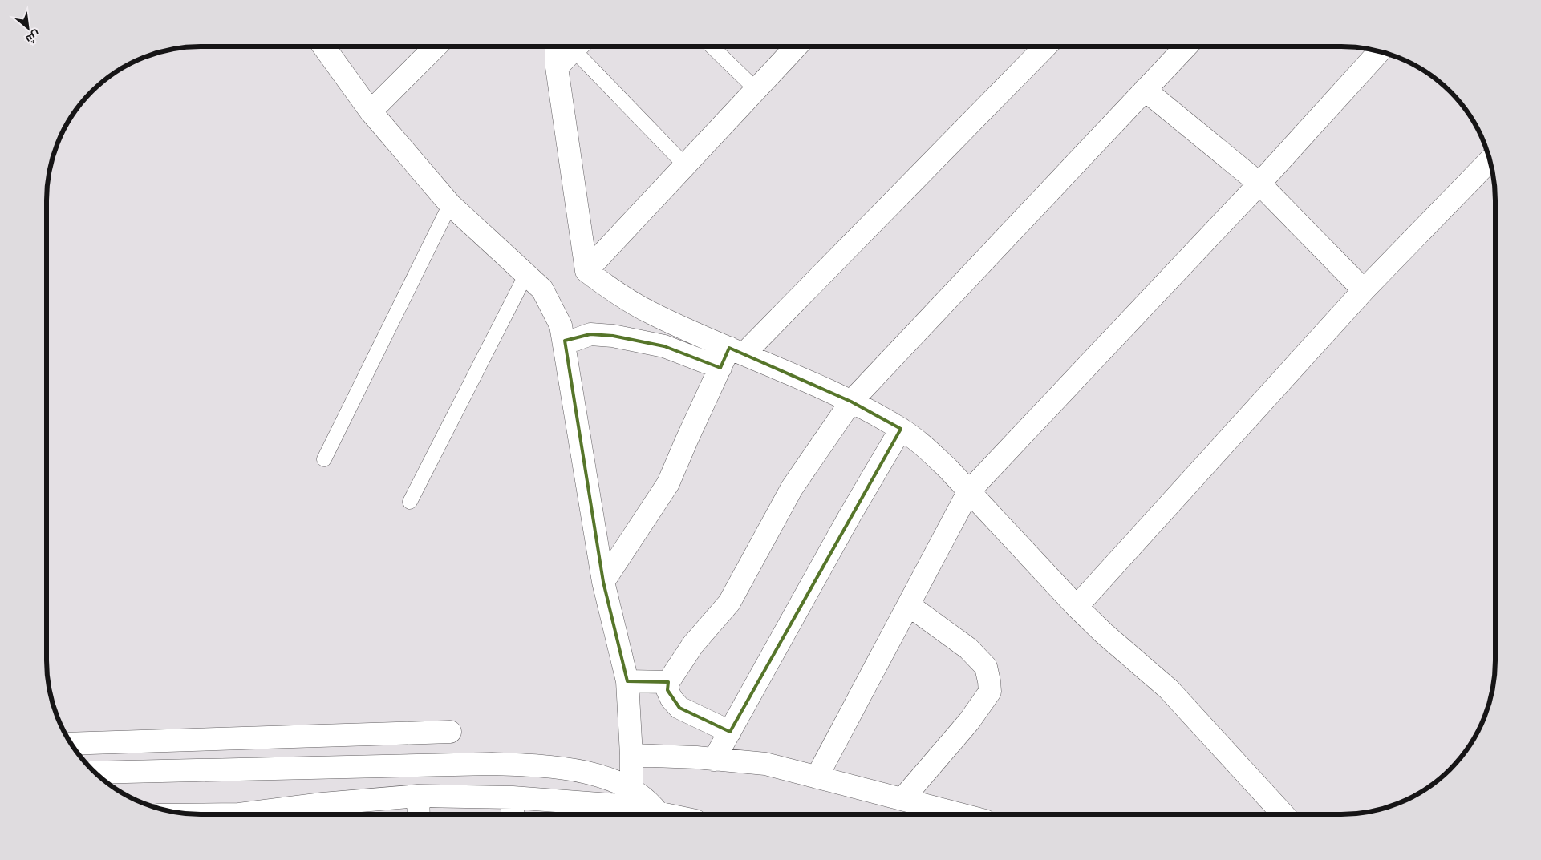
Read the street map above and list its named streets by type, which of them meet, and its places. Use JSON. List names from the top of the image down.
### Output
{
  "north": "bottom right"
}
